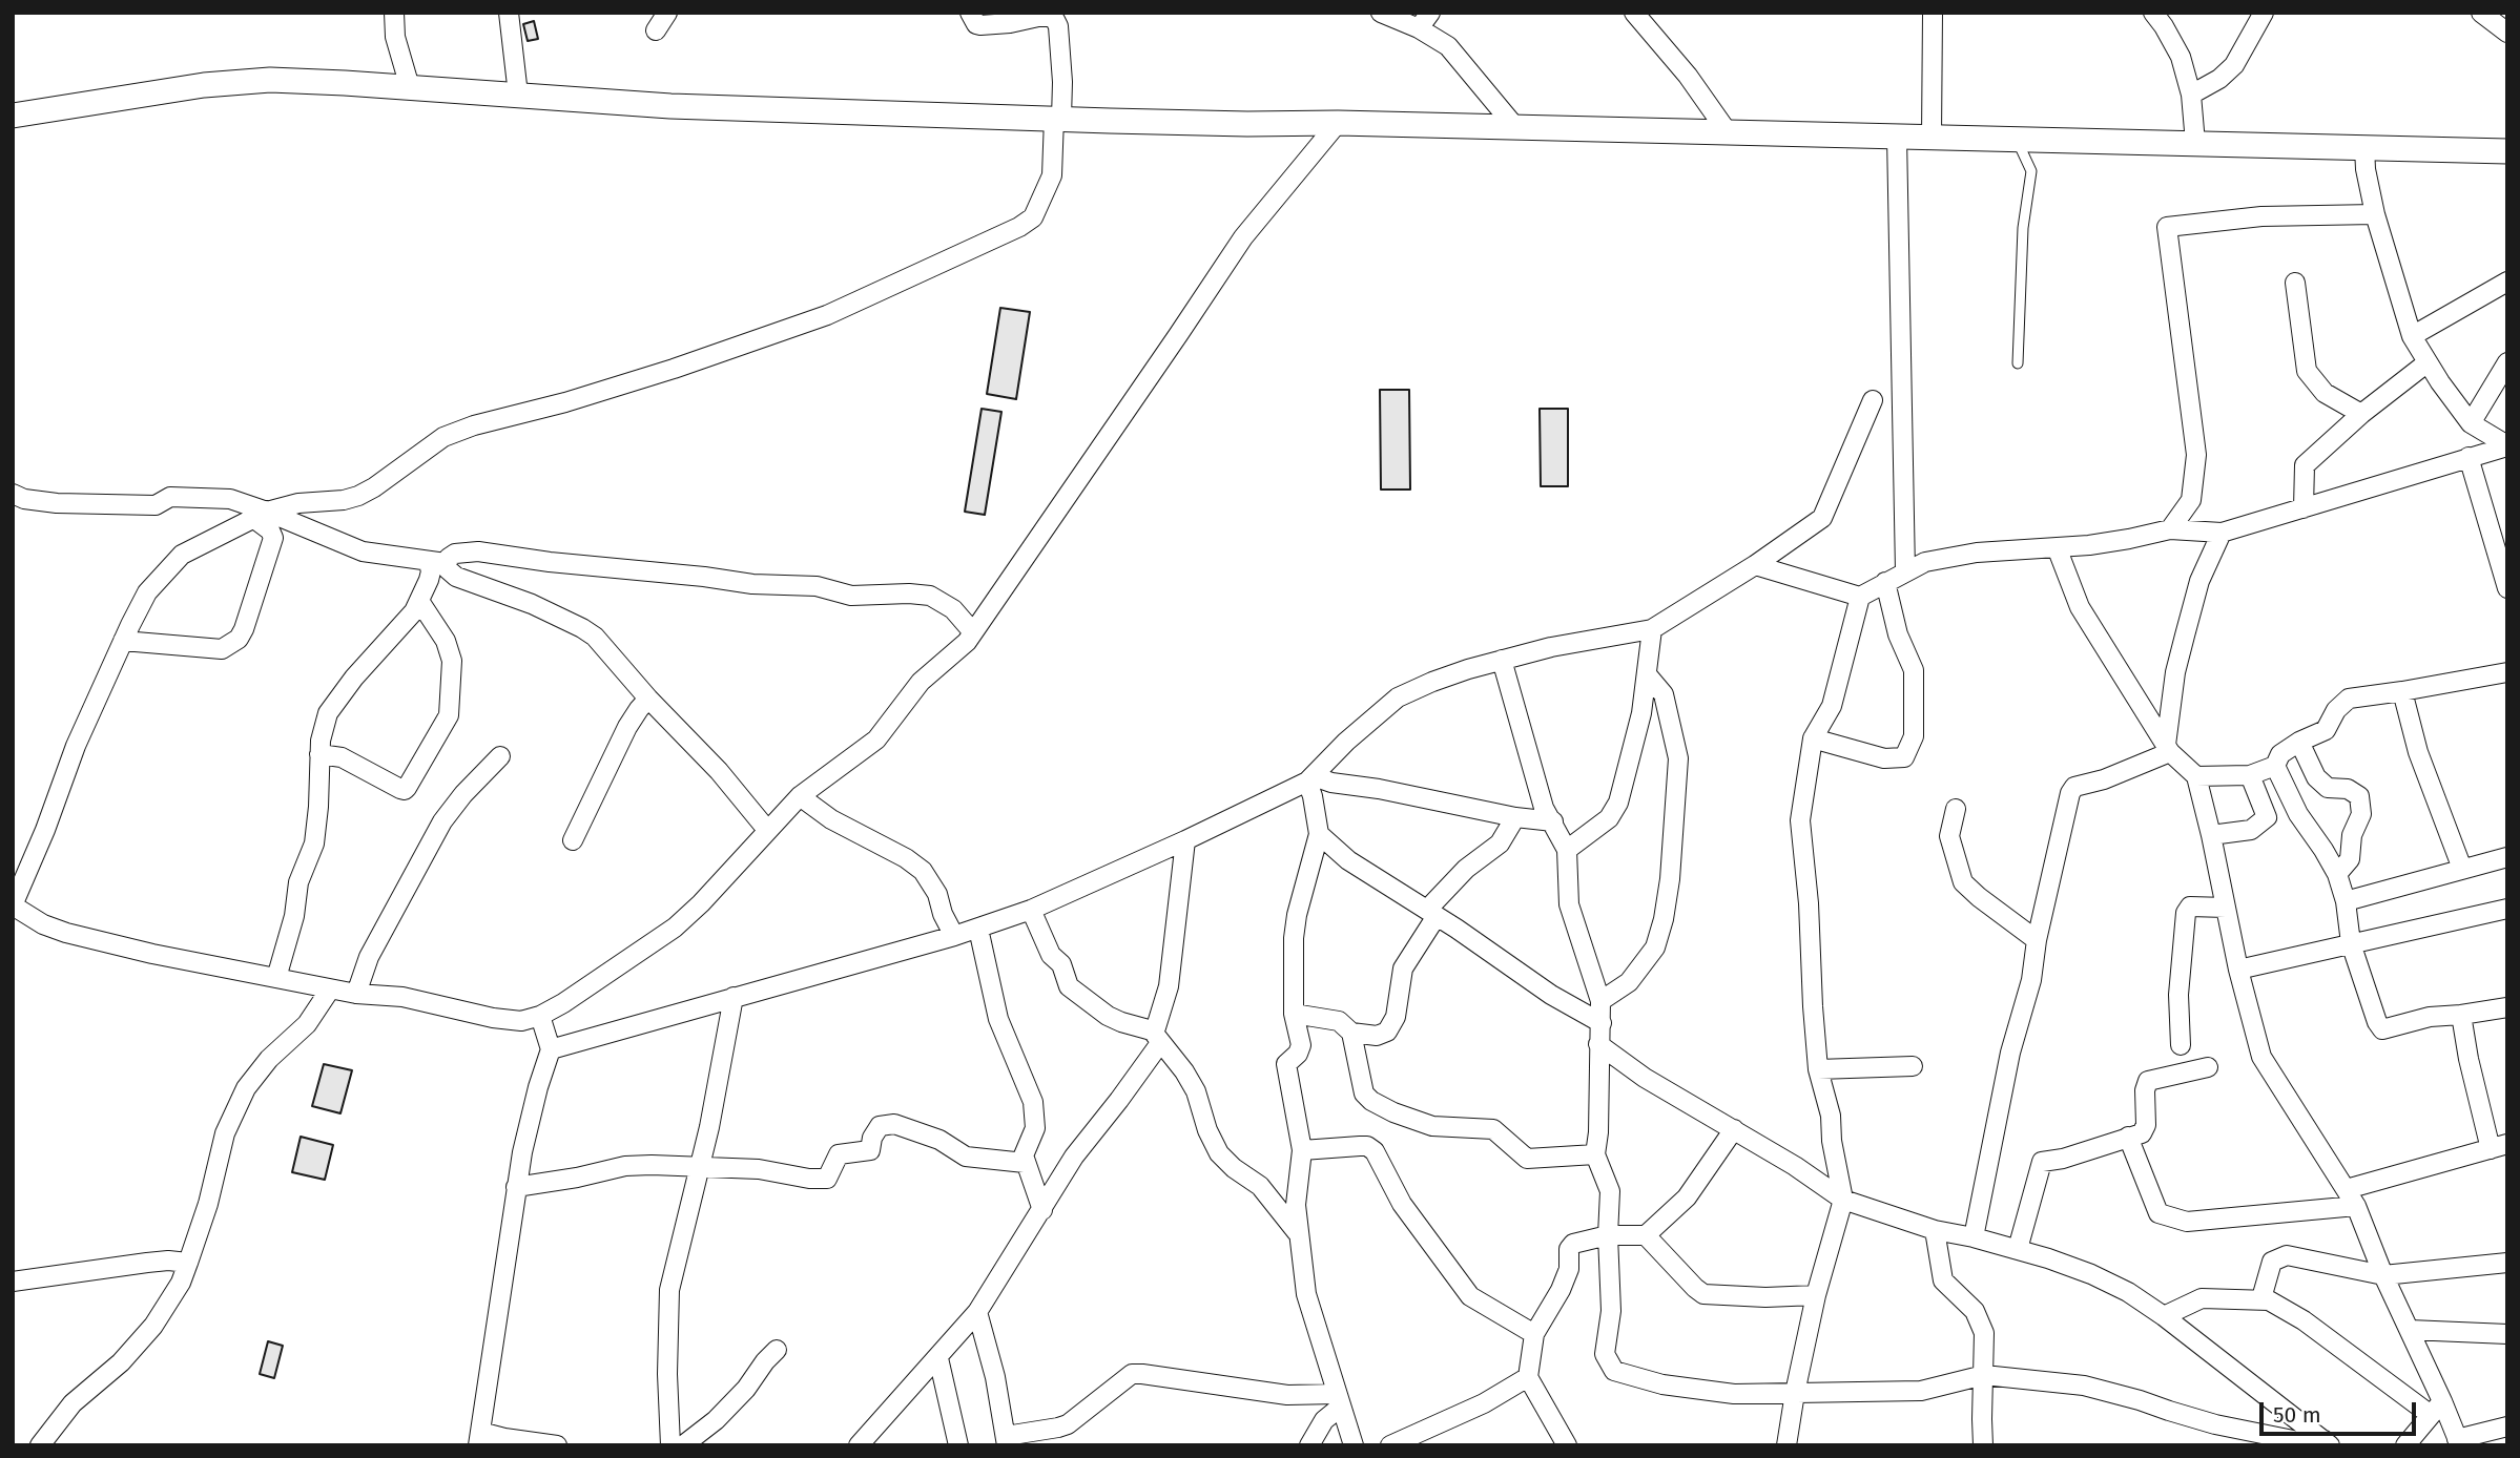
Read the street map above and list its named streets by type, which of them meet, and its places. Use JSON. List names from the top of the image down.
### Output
{
  "scale_bar": "50 m"
}
